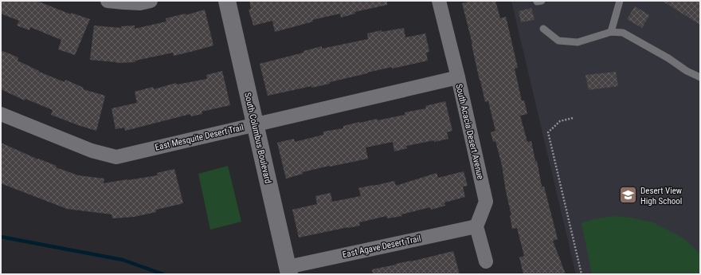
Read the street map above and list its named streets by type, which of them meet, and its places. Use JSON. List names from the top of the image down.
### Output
{
  "streets": {
    "street": [
      "South Acacia Desert Avenue",
      "East Mesquite Desert Trail",
      "South Columbus Boulevard",
      "East Agave Desert Trail"
    ]
  },
  "crossings": [
    ["South Acacia Desert Avenue", "East Mesquite Desert Trail"],
    ["South Acacia Desert Avenue", "East Agave Desert Trail"],
    ["East Mesquite Desert Trail", "South Columbus Boulevard"],
    ["South Columbus Boulevard", "East Agave Desert Trail"]
  ],
  "places": {
    "school or university": ["Desert View High School"]
  }
}
